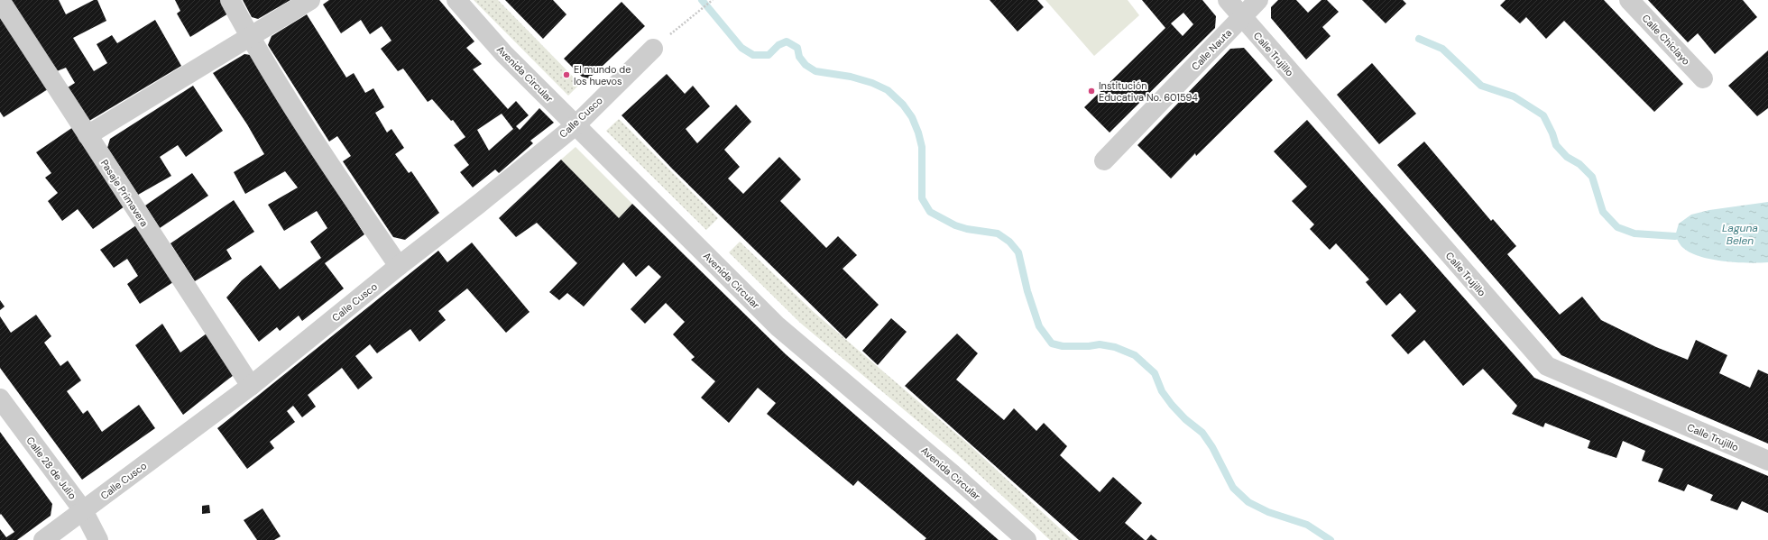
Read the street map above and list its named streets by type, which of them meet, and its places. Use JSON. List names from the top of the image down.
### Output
{
  "streets": {
    "street": [
      "Calle Chiclayo",
      "Calle Nauta",
      "Calle Trujillo",
      "Avenida Circular",
      "Calle Cusco",
      "Pasaje Primavera",
      "Calle 28 de Julio"
    ]
  },
  "crossings": [
    ["Calle Nauta", "Calle Trujillo"],
    ["Avenida Circular", "Calle Cusco"],
    ["Calle Cusco", "Pasaje Primavera"],
    ["Calle Cusco", "Calle 28 de Julio"]
  ],
  "water": ["Laguna Belen"],
  "places": ["El mundo de los huevos", "Institución Educativa No. 601594"]
}
